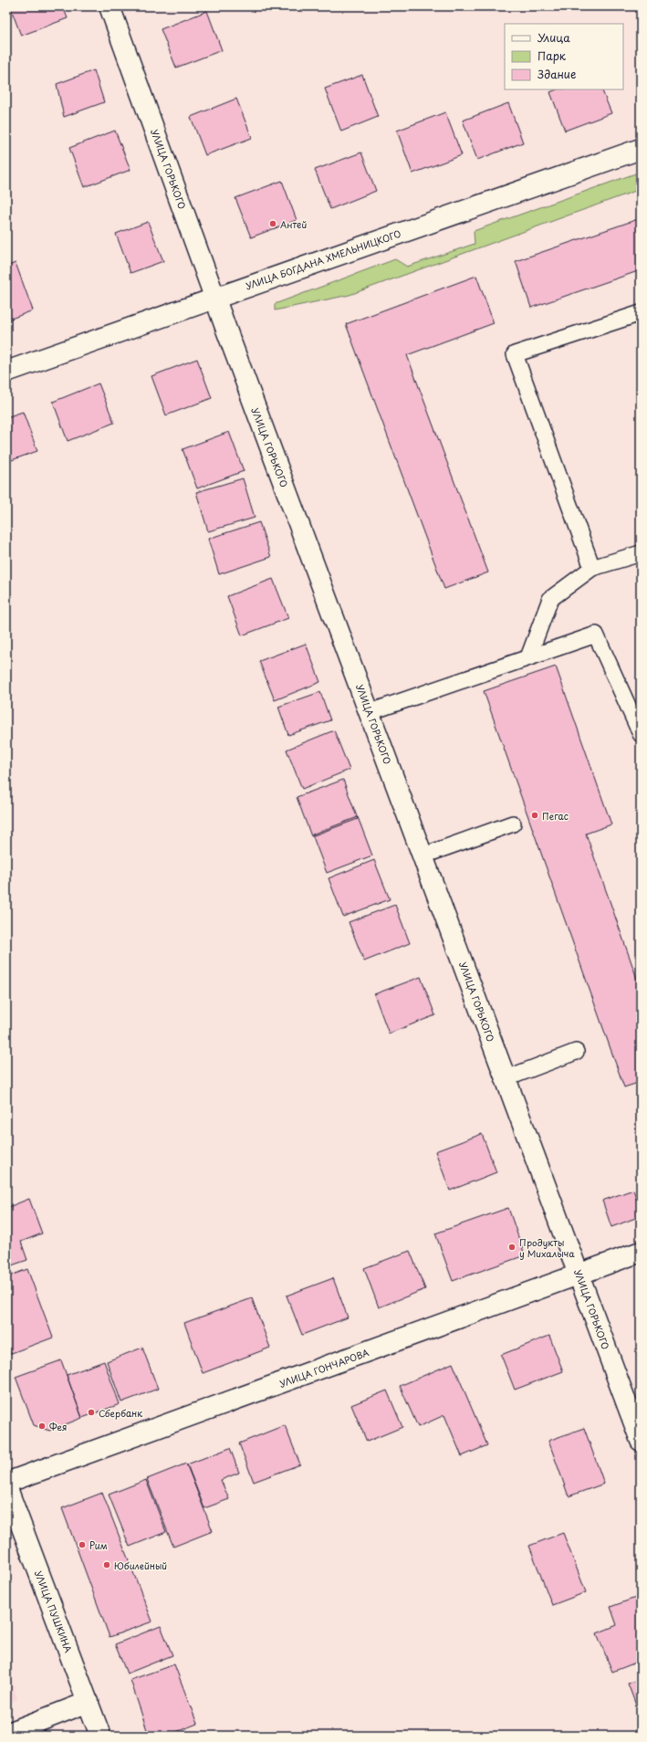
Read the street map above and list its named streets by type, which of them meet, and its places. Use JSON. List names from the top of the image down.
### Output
{
  "streets": {
    "street": [
      "УЛИЦА ГОРЬКОГО",
      "УЛИЦА БОГДАНА ХМЕЛЬНИЦКОГО",
      "УЛИЦА ГОНЧАРОВА",
      "УЛИЦА ПУШКИНА"
    ]
  },
  "crossings": [
    ["УЛИЦА ГОРЬКОГО", "УЛИЦА БОГДАНА ХМЕЛЬНИЦКОГО"],
    ["УЛИЦА ГОРЬКОГО", "УЛИЦА ГОНЧАРОВА"]
  ],
  "places": [
    "Антей",
    "Пегас",
    "Продукты у Михалыча",
    "Сбербанк",
    "Фея",
    "Рим",
    "Юбилейный"
  ],
  "legend": ["Улица", "Парк", "Здание"]
}
